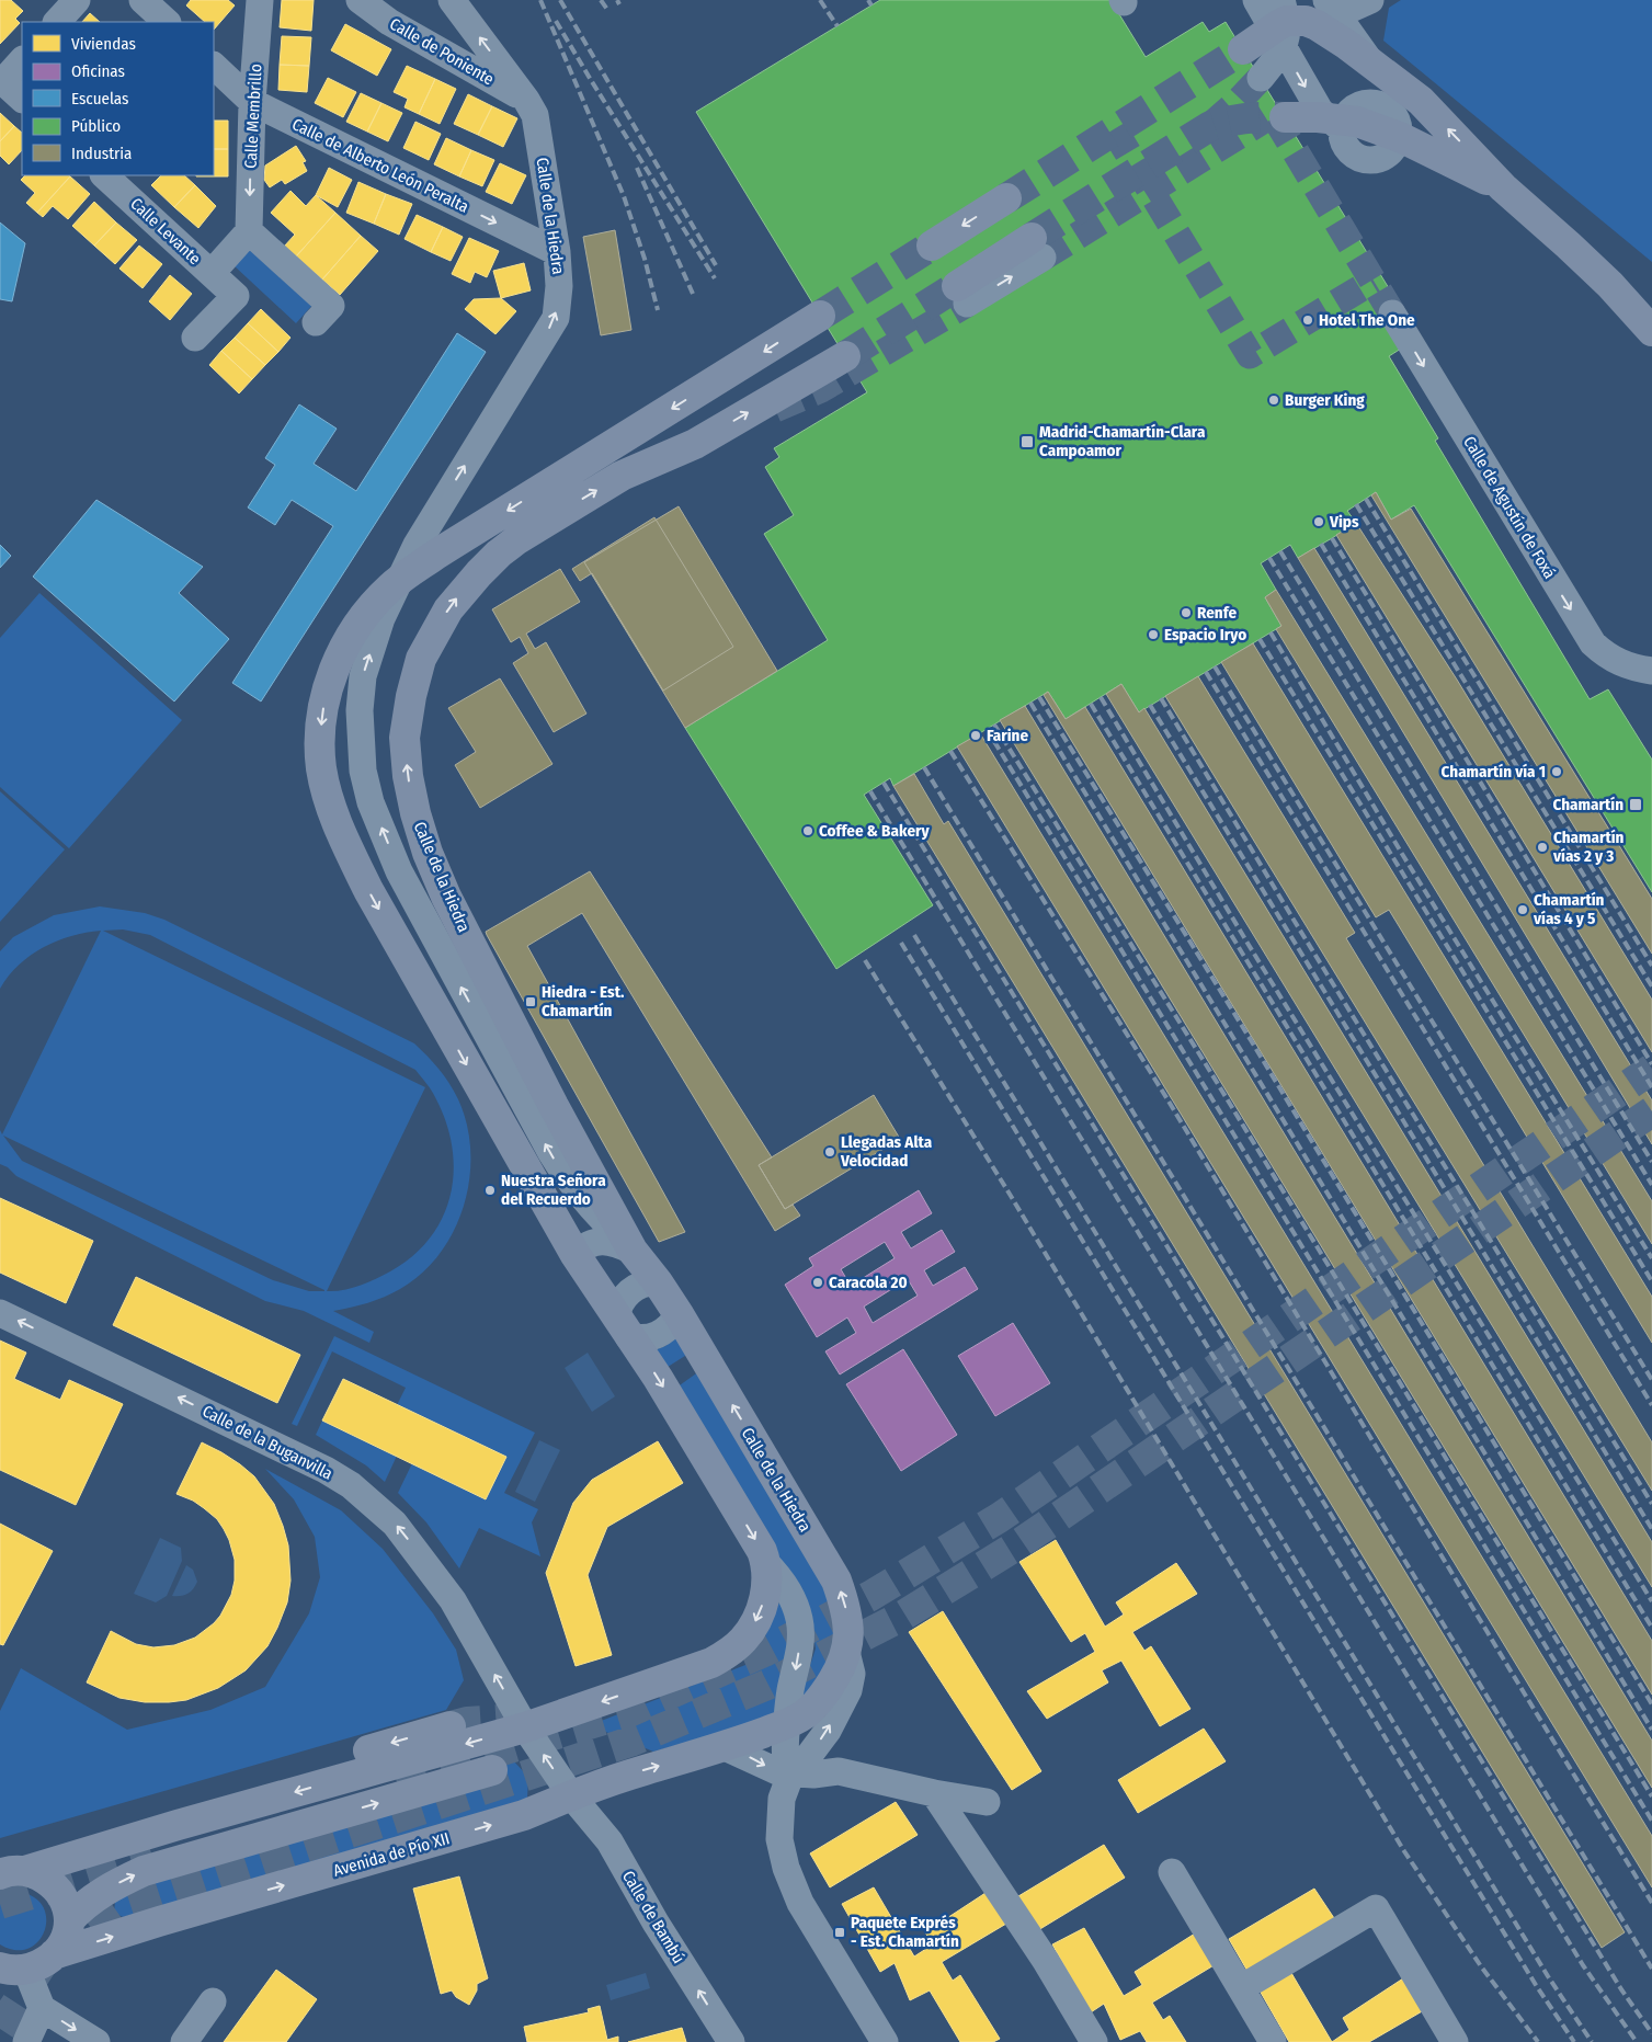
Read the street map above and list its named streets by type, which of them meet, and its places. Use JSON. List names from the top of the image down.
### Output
{
  "streets": {
    "main road": ["Calle de la Hiedra", "Avenida de Pío XII"],
    "street": [
      "Calle de Poniente",
      "Calle Membrillo",
      "Calle de Alberto León Peralta",
      "Calle Levante",
      "Calle de Agustín de Foxá",
      "Calle de la Buganvilla",
      "Calle de Bambú"
    ]
  },
  "crossings": [
    ["Calle de Poniente", "Calle de la Hiedra"],
    ["Calle Membrillo", "Calle de Alberto León Peralta"],
    ["Calle Membrillo", "Calle Levante"],
    ["Calle de Alberto León Peralta", "Calle de la Hiedra"],
    ["Calle de la Hiedra", "Avenida de Pío XII"],
    ["Calle de la Buganvilla", "Avenida de Pío XII"],
    ["Calle de la Buganvilla", "Calle de Bambú"],
    ["Avenida de Pío XII", "Calle de Bambú"]
  ],
  "one_way": [
    "Calle Membrillo",
    "Calle de Alberto León Peralta",
    "Calle de la Hiedra",
    "Calle de Agustín de Foxá",
    "Calle de la Buganvilla",
    "Calle de Bambú"
  ],
  "places": {
    "other": [
      "Hotel The One",
      "Burger King",
      "Vips",
      "Renfe",
      "Espacio Iryo",
      "Farine",
      "Chamartín vía 1",
      "Coffee & Bakery",
      "Chamartín vías 2 y 3",
      "Chamartín vías 4 y 5",
      "Llegadas Alta Velocidad",
      "Nuestra Señora del Recuerdo",
      "Caracola 20"
    ],
    "transit": [
      "Madrid-Chamartín-Clara Campoamor",
      "Chamartín",
      "Hiedra - Est. Chamartín",
      "Paquete Exprés - Est. Chamartín"
    ]
  },
  "legend": [
    "Viviendas",
    "Oficinas",
    "Escuelas",
    "Público",
    "Industria"
  ]
}
